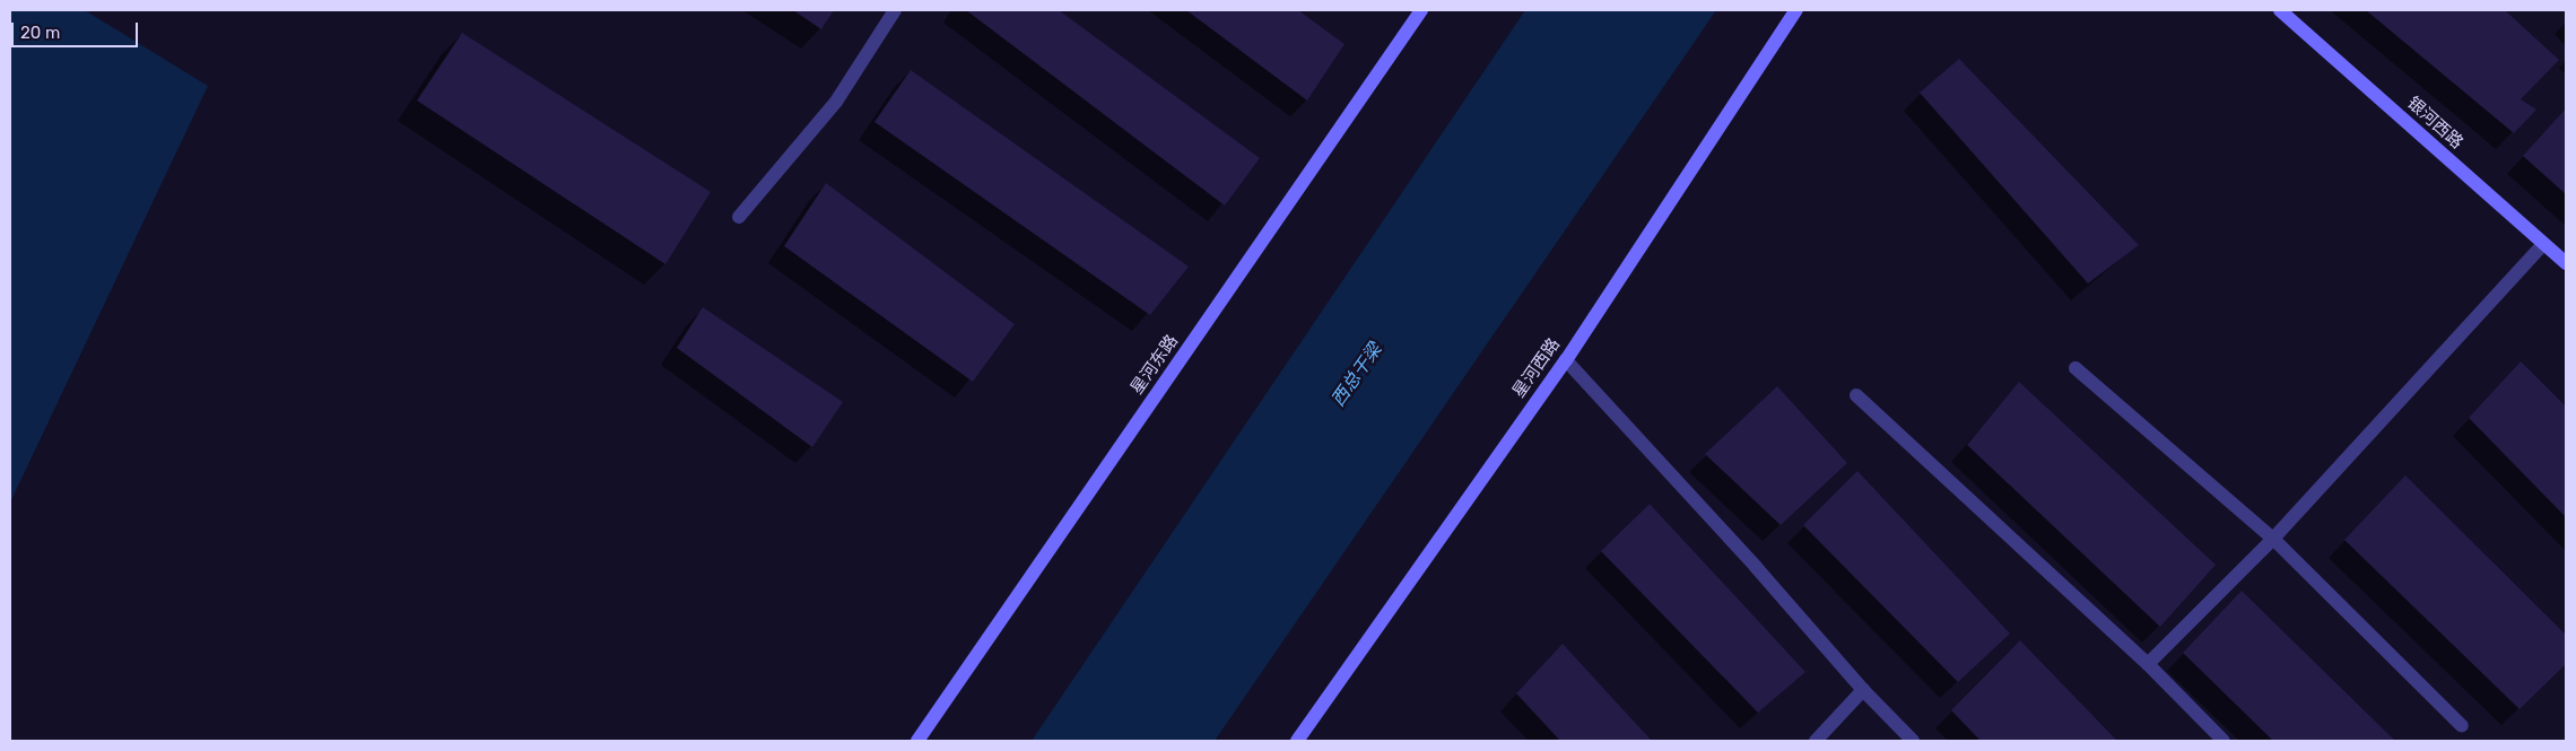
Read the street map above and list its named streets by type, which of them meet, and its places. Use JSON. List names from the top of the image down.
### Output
{
  "streets": {
    "street": ["银河西路", "星河东路", "星河西路"]
  },
  "water": ["西总干梁"],
  "scale_bar": "20 m"
}
